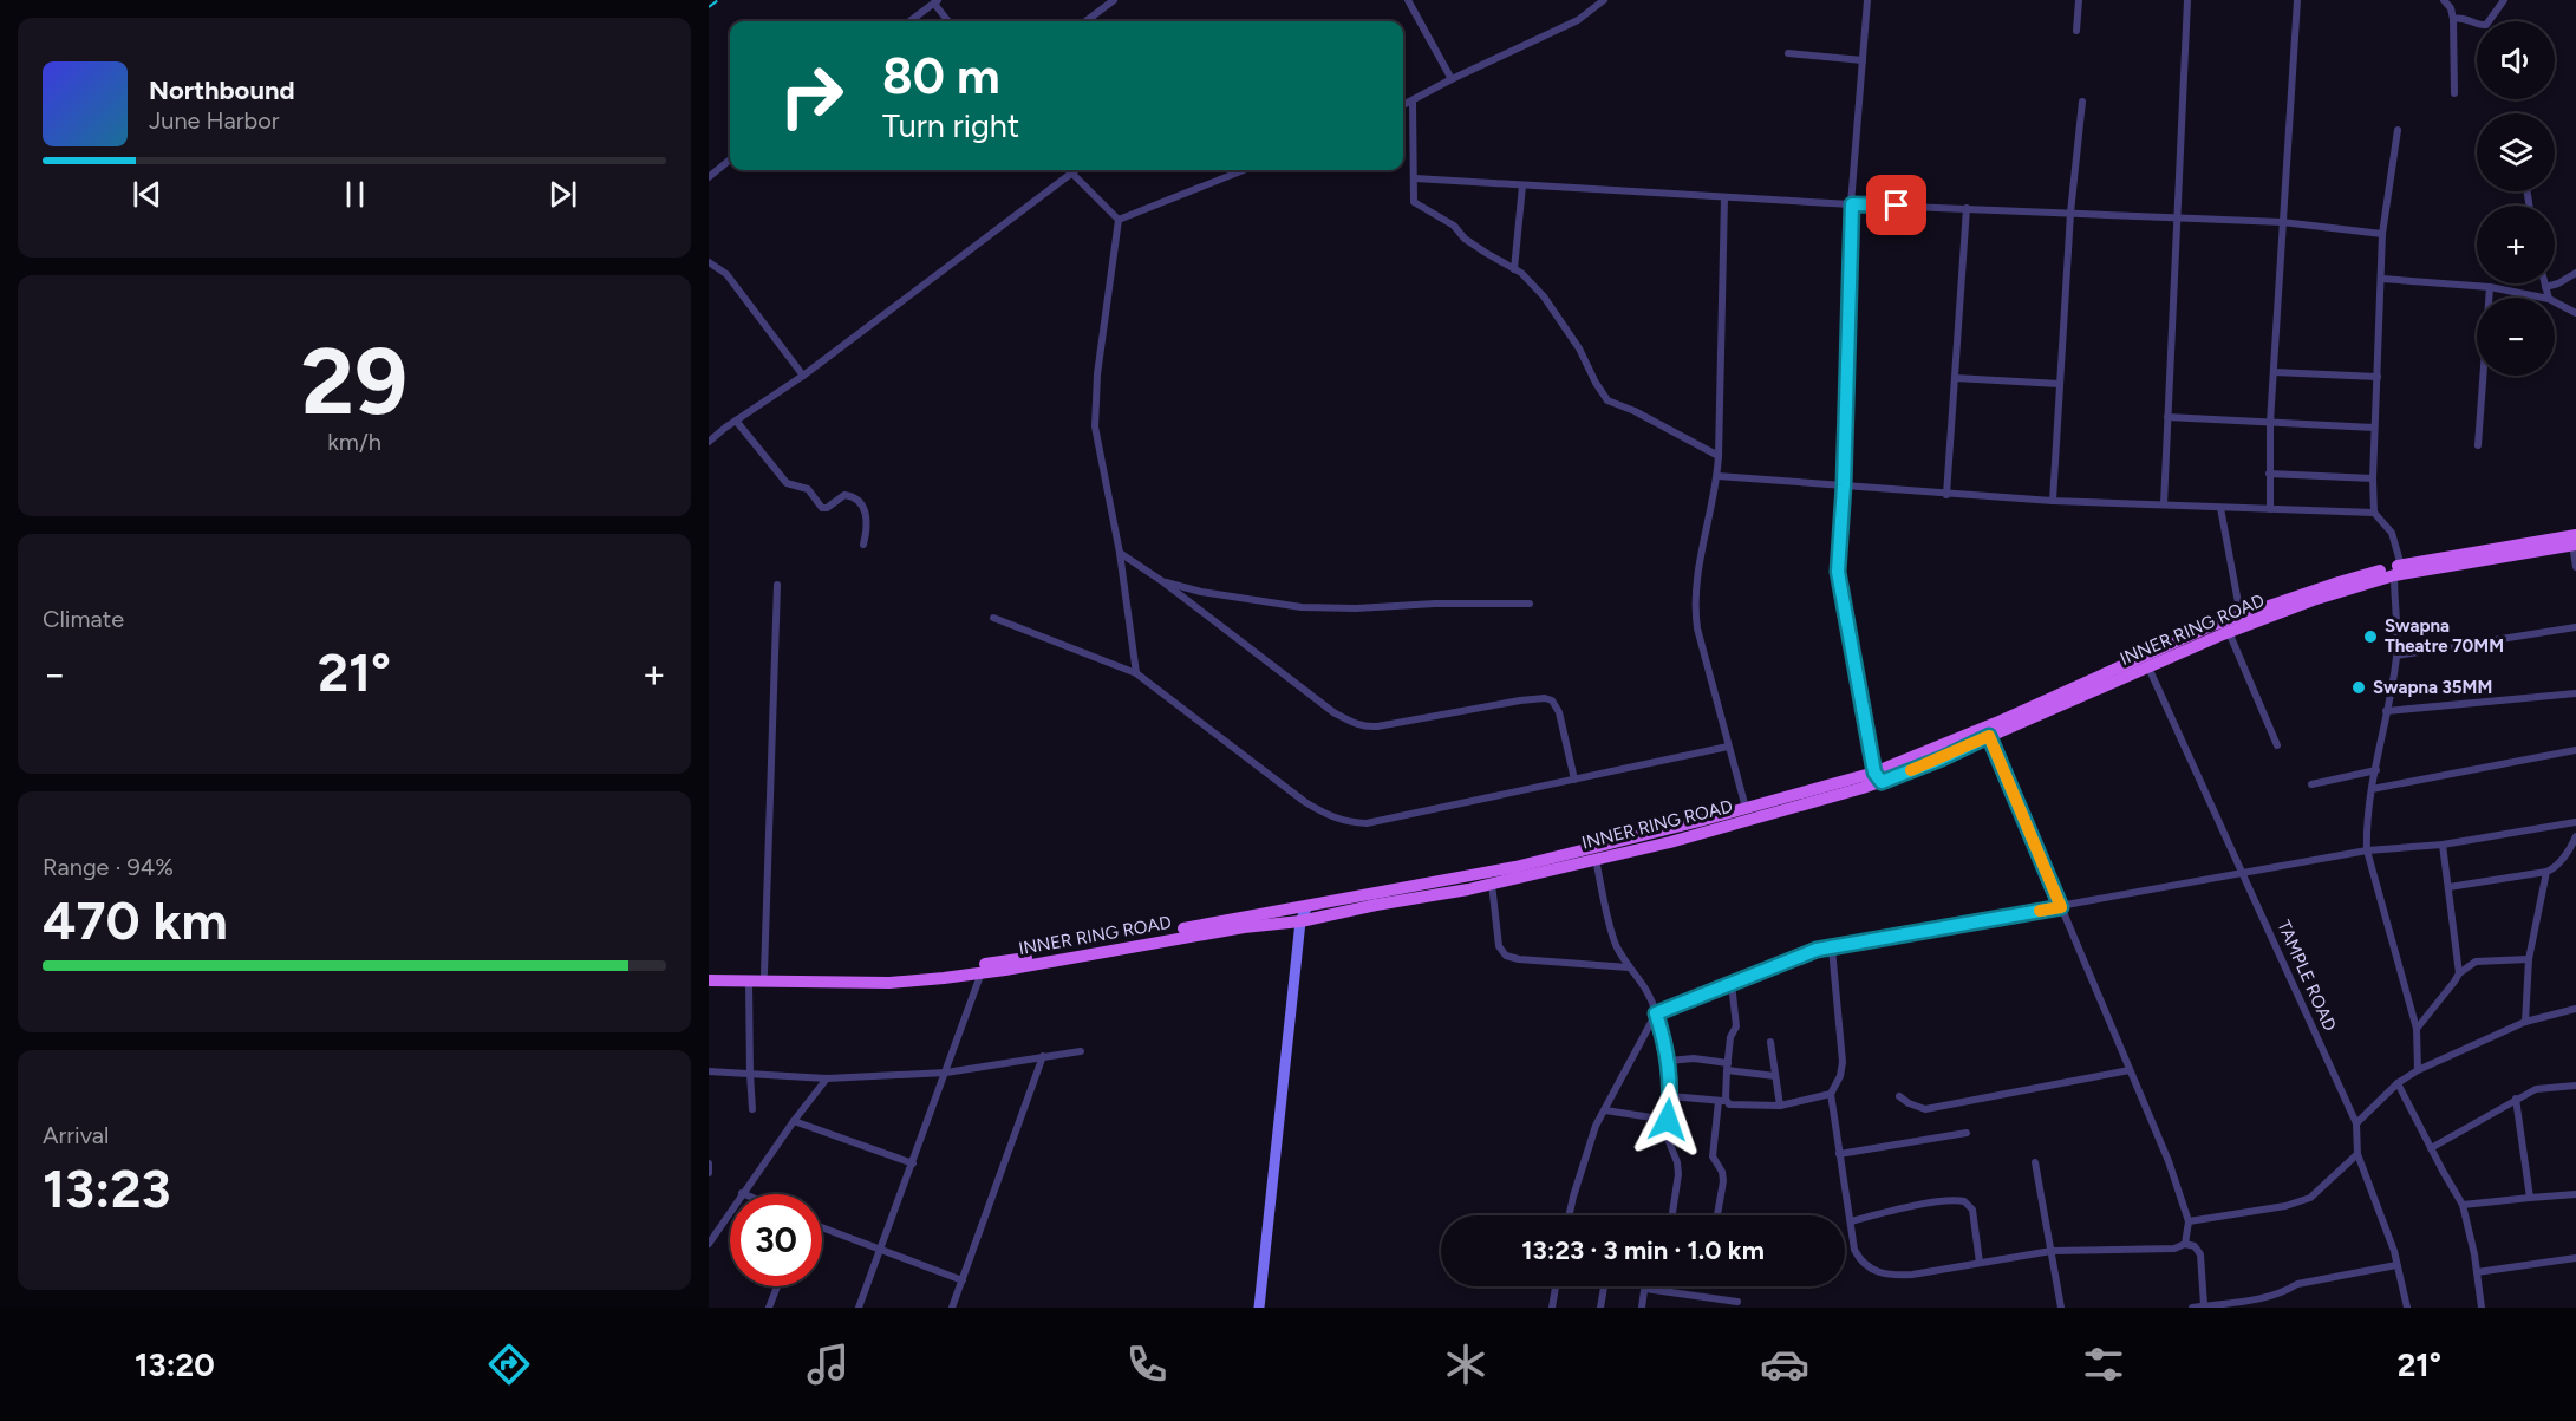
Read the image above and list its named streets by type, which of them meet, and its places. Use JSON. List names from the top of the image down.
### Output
{
  "streets": {
    "main road": ["INNER RING ROAD"],
    "street": ["TAMPLE ROAD"]
  },
  "crossings": [
    ["INNER RING ROAD", "TAMPLE ROAD"]
  ],
  "places": ["Swapna Theatre 70MM", "Swapna 35MM"],
  "page": {
    "map_buttons": ["+", "−"],
    "turn": ["80 m", "Turn right"],
    "song": ["Northbound", "June Harbor"],
    "tile": [
      ["29", "km/h"],
      "Climate",
      ["Range · 94%", "470 km"],
      ["Arrival", "13:23"]
    ],
    "heat": ["−", "21°", "+"],
    "limit": "30",
    "trip": "13:23 · 3 min · 1.0 km",
    "tabs": ["13:20", "21°"]
  }
}
